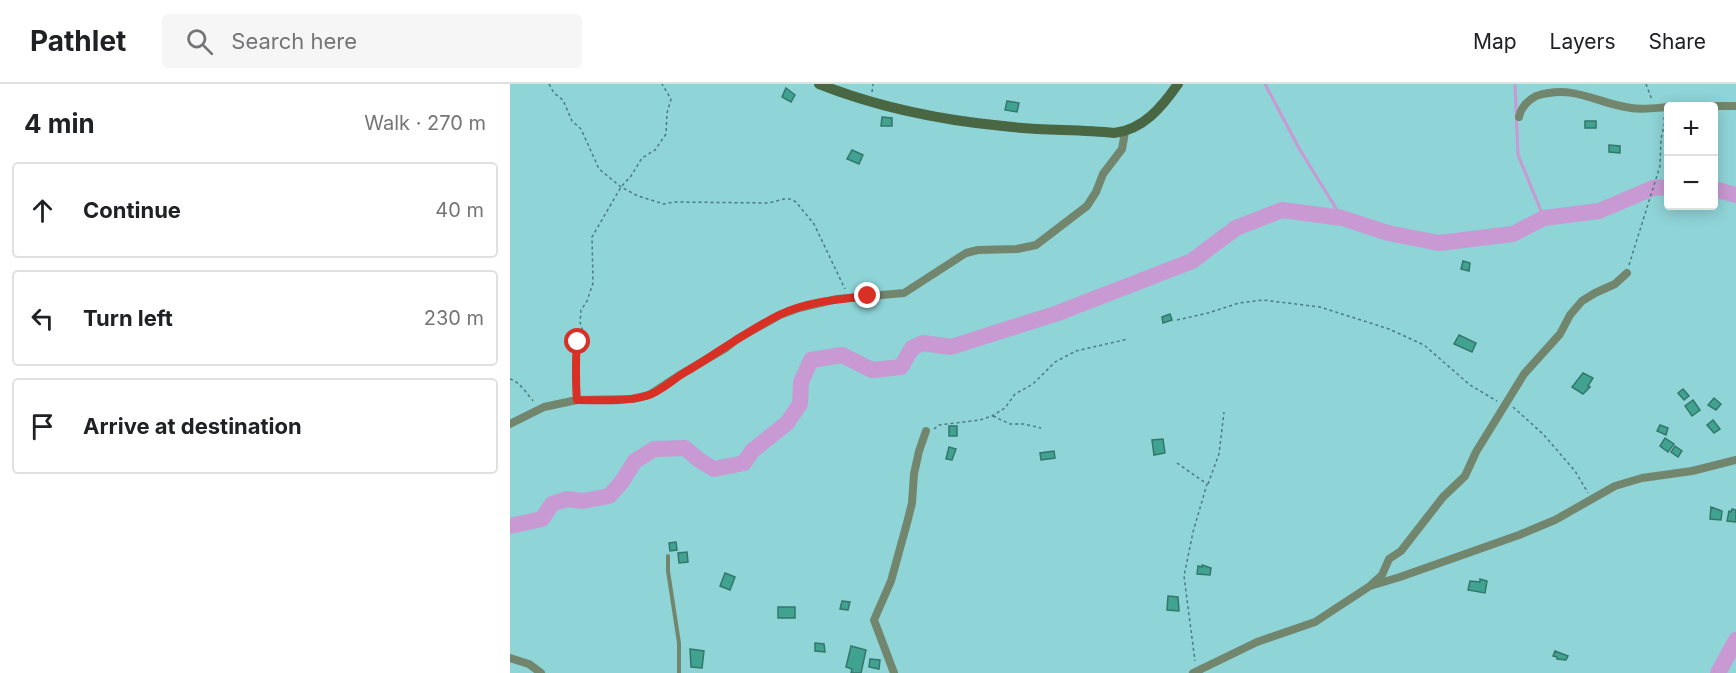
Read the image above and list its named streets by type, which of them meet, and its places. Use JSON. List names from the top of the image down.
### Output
{
  "page": {
    "header": "Pathlet",
    "search": "Search here",
    "nav": ["Map", "Layers", "Share"],
    "heading": ["4 min", "Walk · 270 m"],
    "map_buttons": ["+", "−"],
    "list": [
      ["Continue", "40 m"],
      ["Turn left", "230 m"],
      "Arrive at destination"
    ]
  }
}
